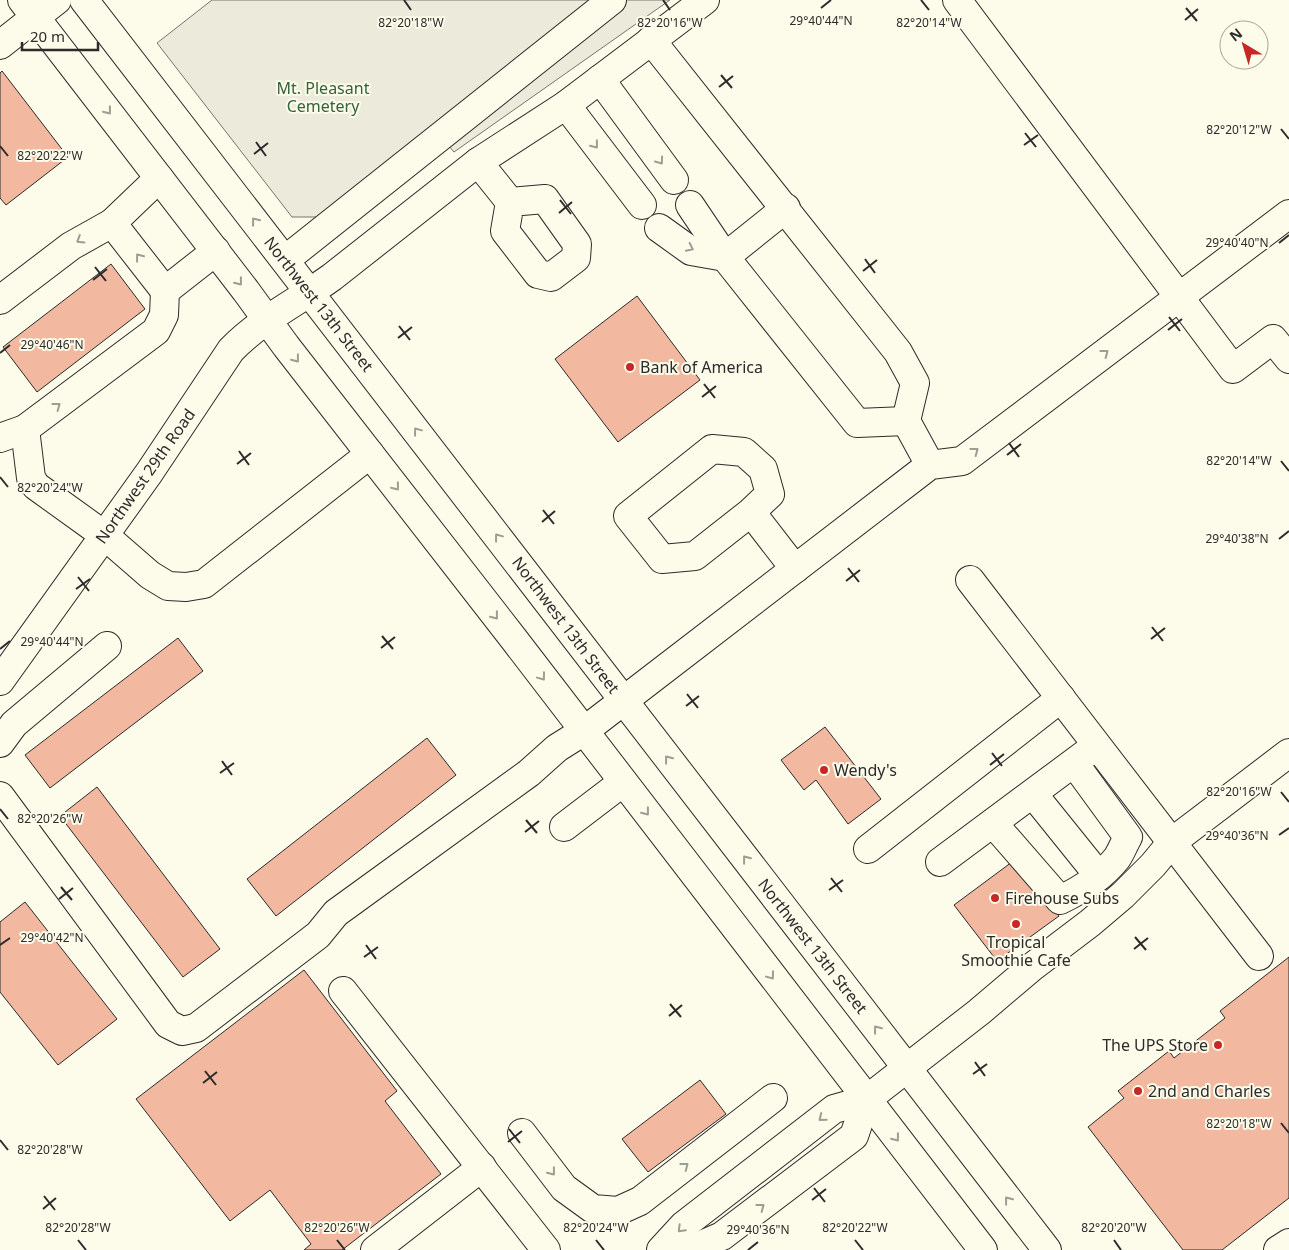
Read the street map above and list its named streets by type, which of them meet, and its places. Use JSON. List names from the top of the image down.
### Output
{
  "streets": {
    "main road": ["Northwest 13th Street", "Northwest 29th Road"]
  },
  "crossings": [
    ["Northwest 13th Street", "Northwest 29th Road"]
  ],
  "parks": ["Mt. Pleasant Cemetery"],
  "places": [
    "Bank of America",
    "Wendy's",
    "Firehouse Subs",
    "Tropical Smoothie Cafe",
    "The UPS Store",
    "2nd and Charles"
  ],
  "scale_bar": "20 m",
  "north": "top left",
  "coordinates": [
    "29°40'44\"N",
    "82°20'16\"W",
    "82°20'18\"W",
    "82°20'14\"W",
    "82°20'12\"W",
    "82°20'22\"W",
    "29°40'40\"N",
    "29°40'46\"N",
    "82°20'24\"W",
    "29°40'38\"N",
    "82°20'26\"W",
    "29°40'36\"N",
    "29°40'42\"N",
    "82°20'28\"W",
    "82°20'20\"W"
  ]
}
